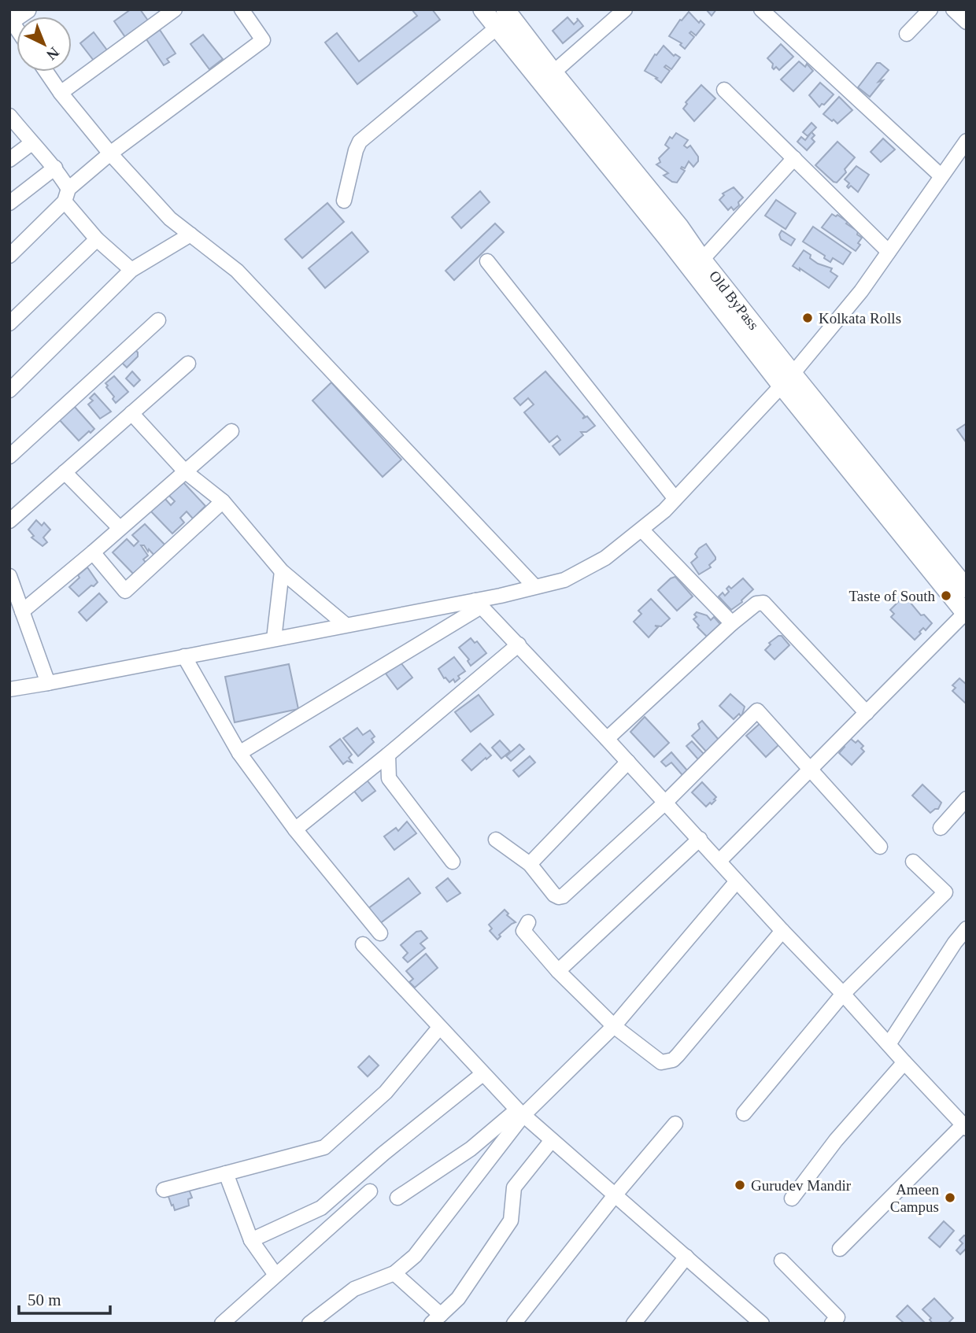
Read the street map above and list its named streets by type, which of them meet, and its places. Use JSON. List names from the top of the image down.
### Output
{
  "streets": {
    "main road": ["Old ByPass"]
  },
  "places": [
    "Kolkata Rolls",
    "Taste of South",
    "Gurudev Mandir",
    "Ameen Campus"
  ],
  "scale_bar": "50 m",
  "north": "bottom right"
}
